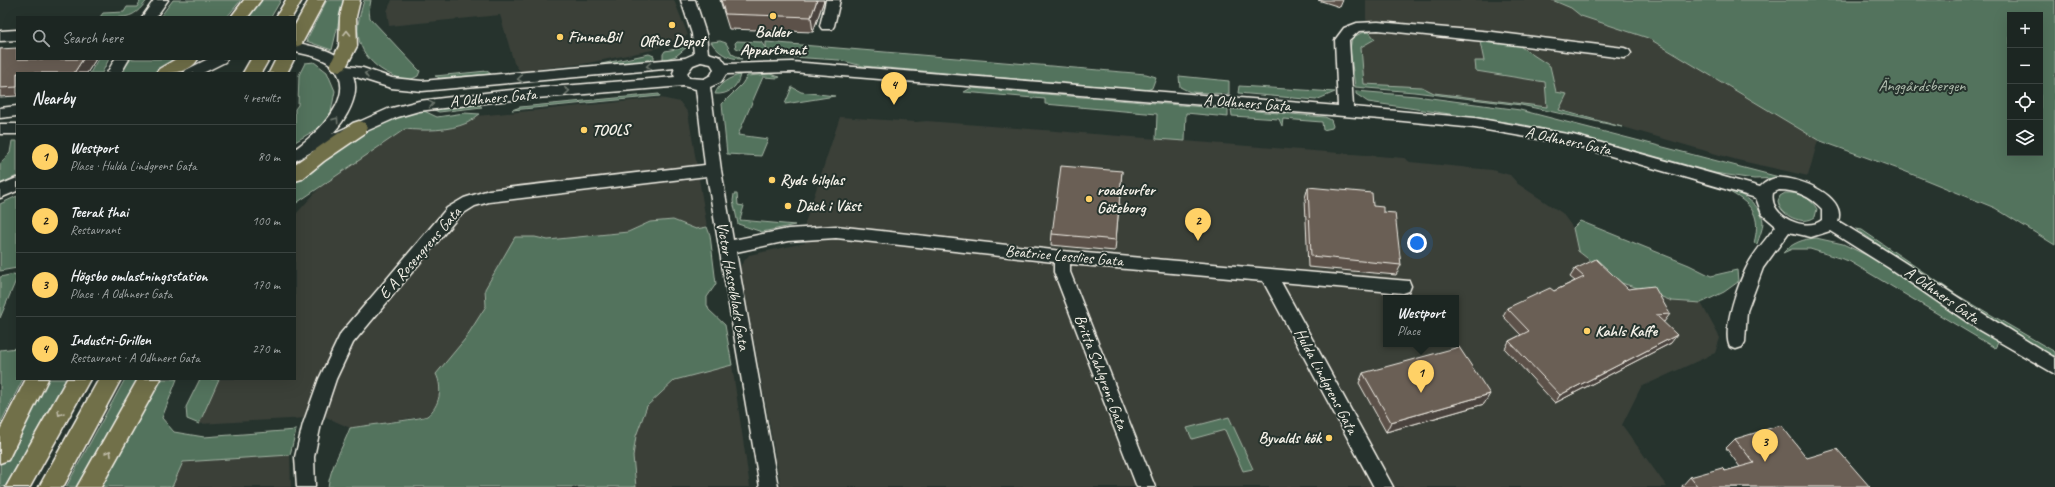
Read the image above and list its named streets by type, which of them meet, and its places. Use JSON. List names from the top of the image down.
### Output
{
  "streets": {
    "street": [
      "A Odhners Gata",
      "E A Rosengrens Gata",
      "Beatrice Lesslies Gata",
      "Victor Hasselblads Gata",
      "Britta Sahlgrens Gata",
      "Hulda Lindgrens Gata"
    ]
  },
  "crossings": [
    ["A Odhners Gata", "Victor Hasselblads Gata"],
    ["E A Rosengrens Gata", "Victor Hasselblads Gata"],
    ["Beatrice Lesslies Gata", "Victor Hasselblads Gata"],
    ["Beatrice Lesslies Gata", "Britta Sahlgrens Gata"],
    ["Beatrice Lesslies Gata", "Hulda Lindgrens Gata"]
  ],
  "parks": ["Änggårdsbergen"],
  "places": [
    "Balder Appartment",
    "Office Depot",
    "FinnenBil",
    "TOOLS",
    "Ryds bilglas",
    "roadsurfer Göteborg",
    "Däck i Väst",
    "Kahls Kaffe",
    "Byvalds kök"
  ],
  "page": {
    "map_buttons": ["+", "−"],
    "search": "Search here",
    "pins": [
      "4",
      "2",
      "1",
      "3"
    ],
    "heading": ["Nearby", "4 results"],
    "list": [
      {
        "mark": "1",
        "name": "Westport",
        "note": "Place · Hulda Lindgrens Gata",
        "value": "80 m"
      },
      {
        "mark": "2",
        "name": "Teerak thai",
        "note": "Restaurant",
        "value": "100 m"
      },
      {
        "mark": "3",
        "name": "Högsbo omlastningsstation",
        "note": "Place · A Odhners Gata",
        "value": "170 m"
      },
      {
        "mark": "4",
        "name": "Industri-Grillen",
        "note": "Restaurant · A Odhners Gata",
        "value": "270 m"
      }
    ],
    "popup": ["Westport", "Place"]
  }
}
